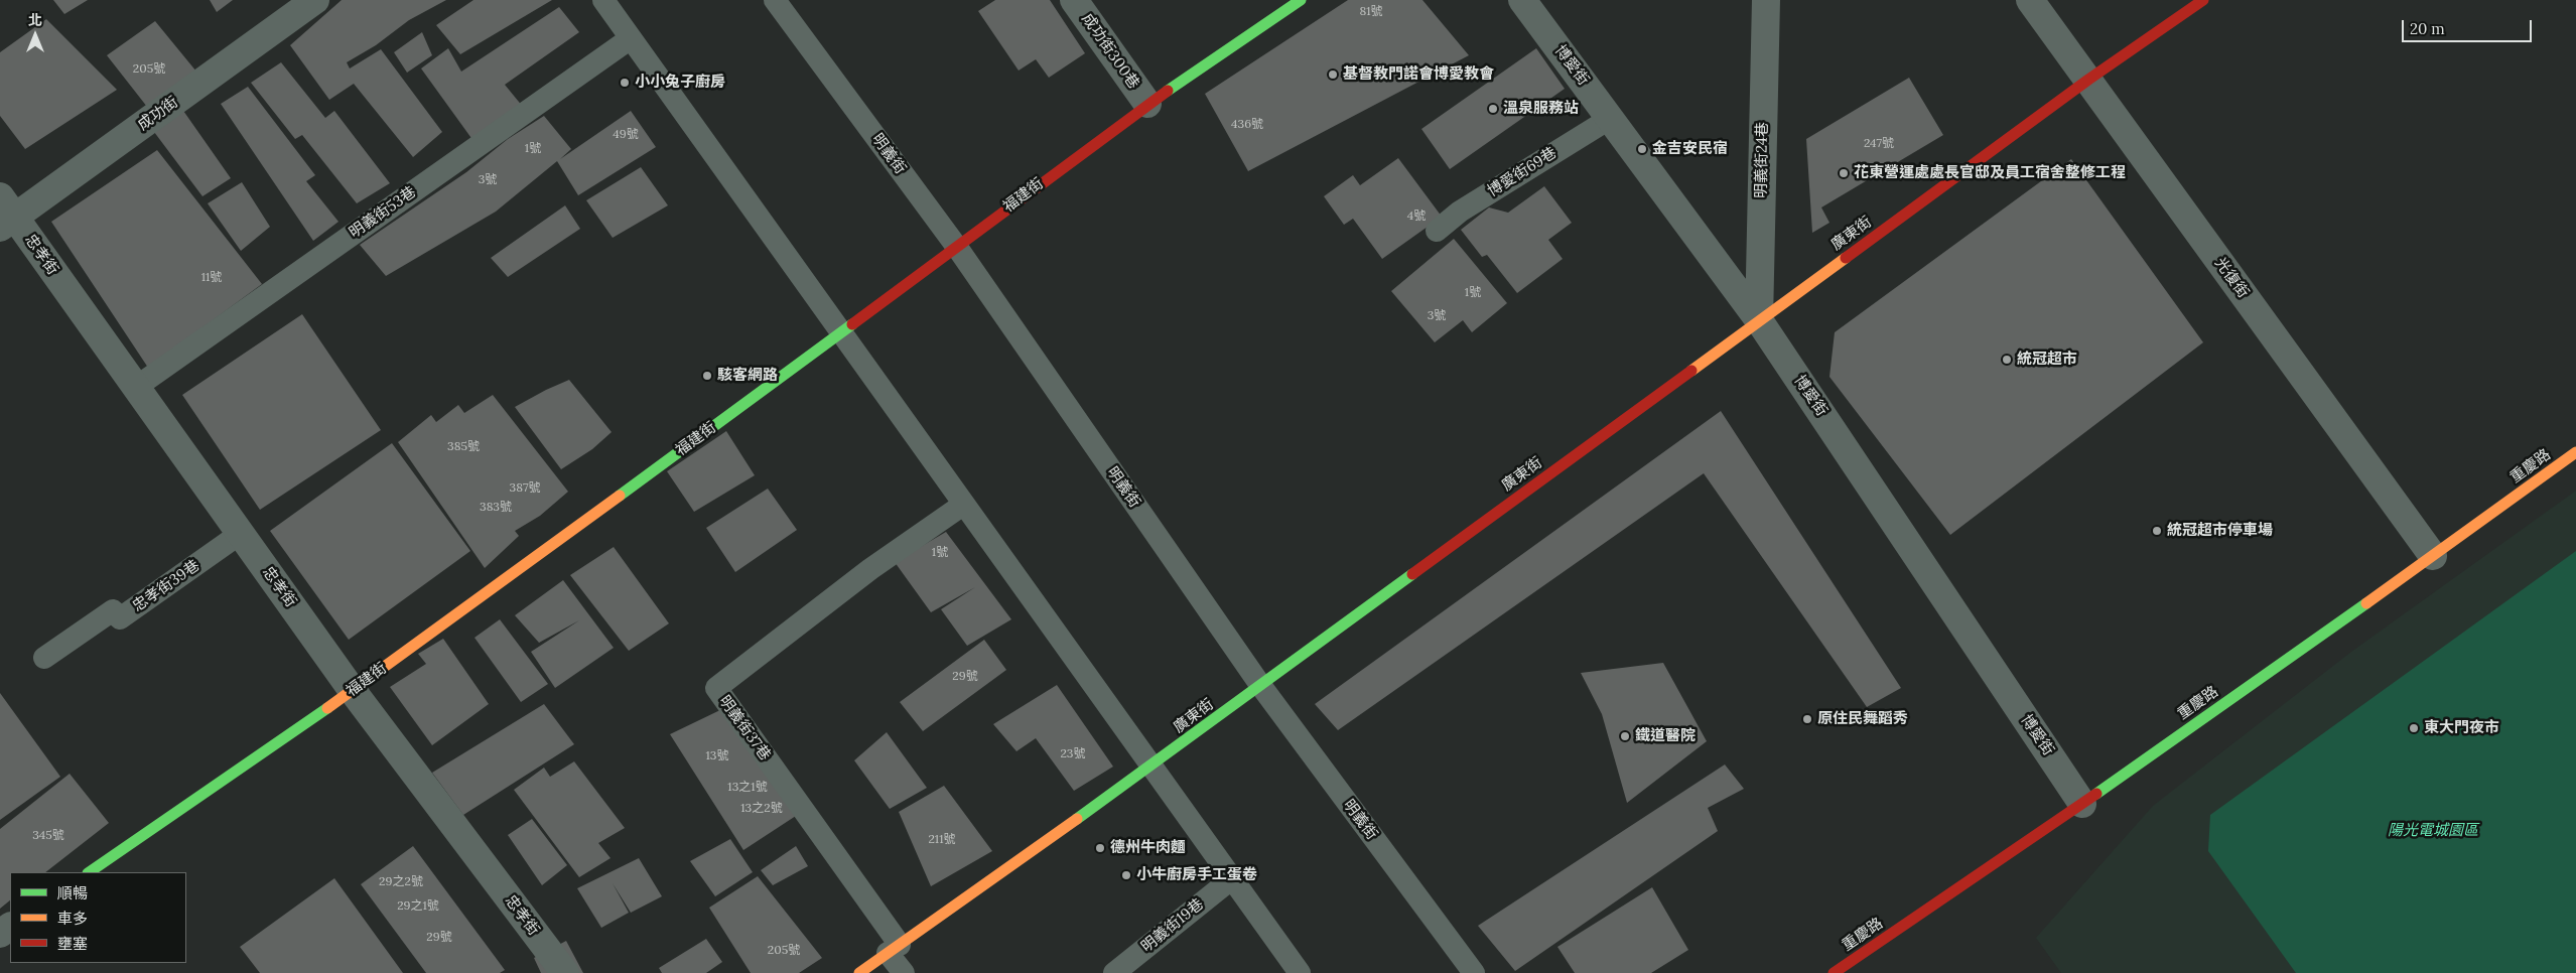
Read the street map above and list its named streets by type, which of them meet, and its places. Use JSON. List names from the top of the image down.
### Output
{
  "streets": {
    "street": [
      "成功街300巷",
      "博愛街",
      "成功街",
      "明義街24巷",
      "福建街",
      "廣東街",
      "忠孝街",
      "光復街",
      "重慶路"
    ],
    "lane": [
      "明義街",
      "博愛街69巷",
      "明義街53巷",
      "忠孝街39巷",
      "明義街37巷",
      "明義街19巷"
    ]
  },
  "crossings": [
    ["成功街300巷", "福建街"],
    ["博愛街", "明義街24巷"],
    ["博愛街", "博愛街69巷"],
    ["博愛街", "廣東街"],
    ["博愛街", "重慶路"],
    ["成功街", "忠孝街"],
    ["明義街", "福建街"],
    ["明義街", "廣東街"],
    ["明義街24巷", "廣東街"],
    ["福建街", "忠孝街"],
    ["明義街53巷", "忠孝街"],
    ["廣東街", "光復街"],
    ["廣東街", "明義街37巷"],
    ["忠孝街", "忠孝街39巷"],
    ["光復街", "重慶路"]
  ],
  "parks": ["陽光電城園區"],
  "places": [
    "基督教門諾會博愛教會",
    "小小兔子廚房",
    "溫泉服務站",
    "金吉安民宿",
    "花東營運處處長官邸及員工宿舍整修工程",
    "統冠超市",
    "駭客網路",
    "統冠超市停車場",
    "原住民舞蹈秀",
    "東大門夜市",
    "鐵道醫院",
    "德州牛肉麵",
    "小牛廚房手工蛋卷"
  ],
  "house_numbers": [
    "81號",
    "205號",
    "436號",
    "49號",
    "247號",
    "1號",
    "3號",
    "4號",
    "11號",
    "1號",
    "3號",
    "385號",
    "387號",
    "383號",
    "1號",
    "29號",
    "23號",
    "13號",
    "13之1號",
    "13之2號",
    "345號",
    "211號",
    "29之2號",
    "29之1號",
    "29號",
    "205號"
  ],
  "legend": ["順暢", "車多", "壅塞"],
  "scale_bar": "20 m",
  "north": "top"
}
